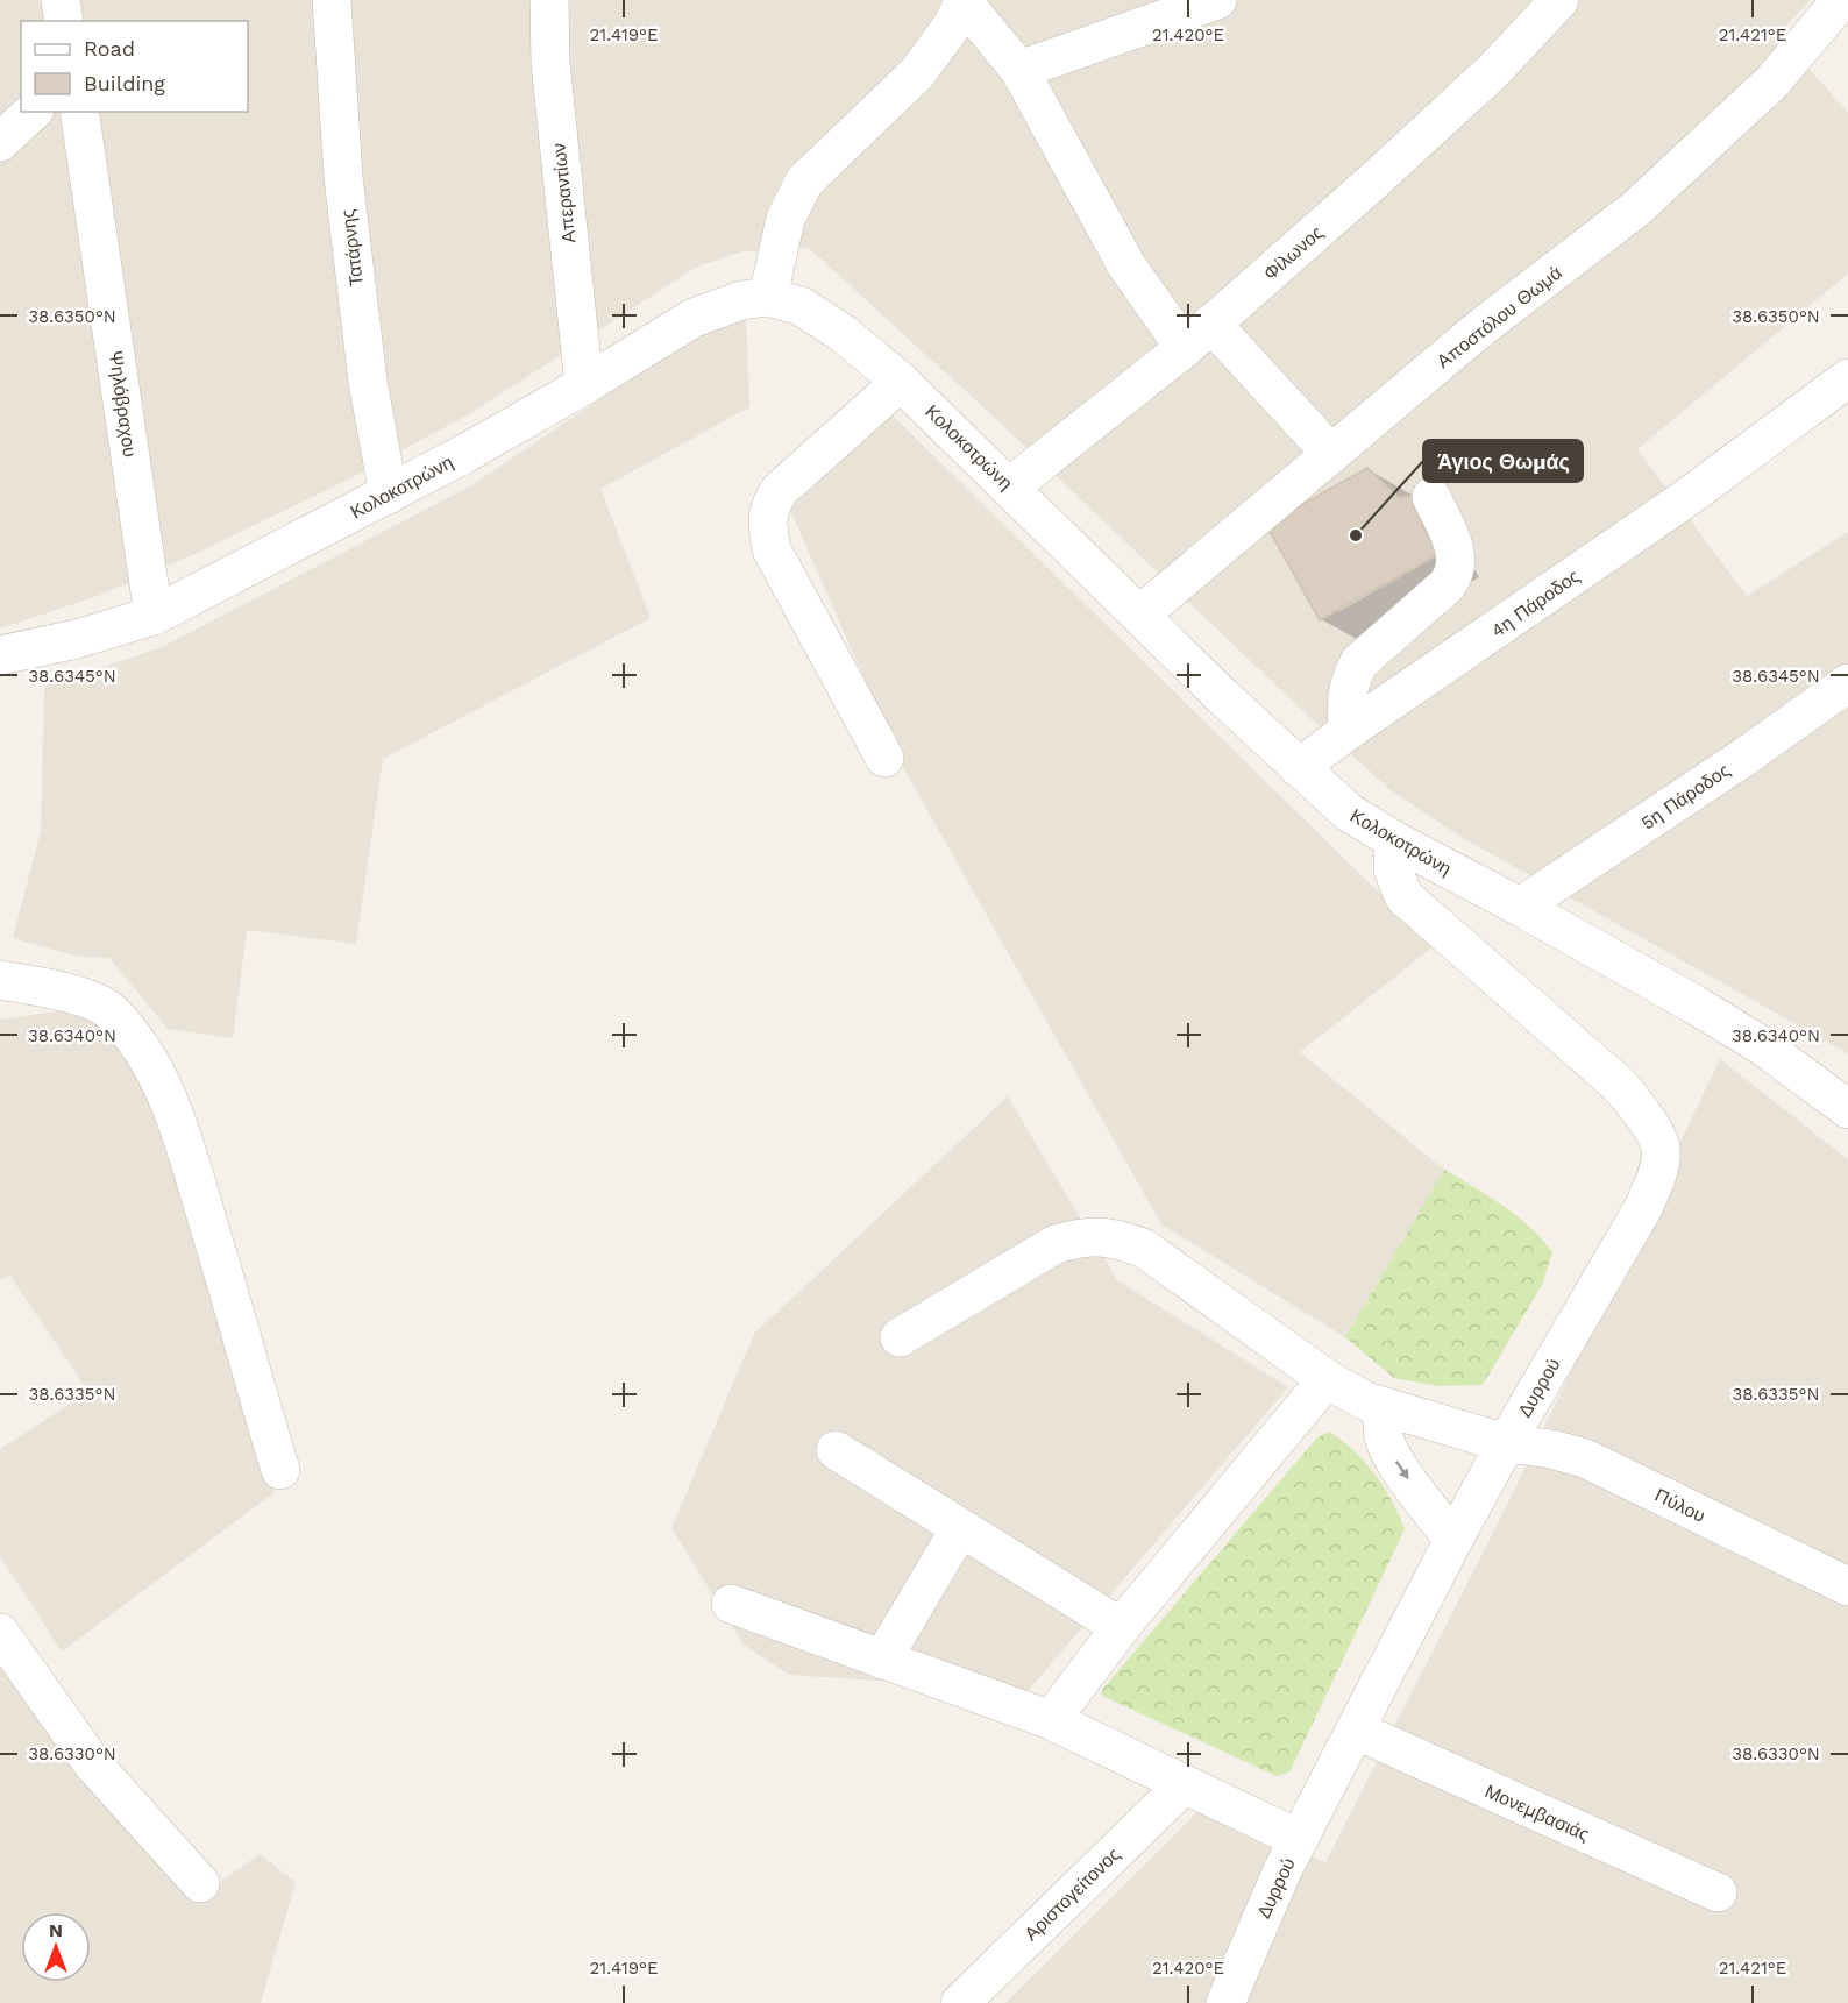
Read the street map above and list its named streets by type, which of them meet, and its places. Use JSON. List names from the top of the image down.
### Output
{
  "streets": {
    "street": [
      "Απεραντίων",
      "Τατάρνης",
      "Φίλωνος",
      "Αποστόλου Θωμά",
      "Ψηλόβραχου",
      "Κολοκοτρώνη",
      "4η Πάροδος",
      "5η Πάροδος",
      "Δυρρού",
      "Πύλου",
      "Μονεμβασιάς",
      "Αριστογείτονος"
    ]
  },
  "crossings": [
    ["Απεραντίων", "Κολοκοτρώνη"],
    ["Τατάρνης", "Κολοκοτρώνη"],
    ["Φίλωνος", "Κολοκοτρώνη"],
    ["Αποστόλου Θωμά", "Κολοκοτρώνη"],
    ["Ψηλόβραχου", "Κολοκοτρώνη"],
    ["Κολοκοτρώνη", "4η Πάροδος"],
    ["Κολοκοτρώνη", "5η Πάροδος"],
    ["Κολοκοτρώνη", "Δυρρού"],
    ["Δυρρού", "Πύλου"],
    ["Δυρρού", "Μονεμβασιάς"]
  ],
  "places": ["Άγιος Θωμάς"],
  "legend": ["Road", "Building"],
  "north": "top",
  "coordinates": [
    "21.419°E",
    "21.420°E",
    "21.421°E",
    "38.6350°N",
    "38.6345°N",
    "38.6340°N",
    "38.6335°N",
    "38.6330°N"
  ]
}
